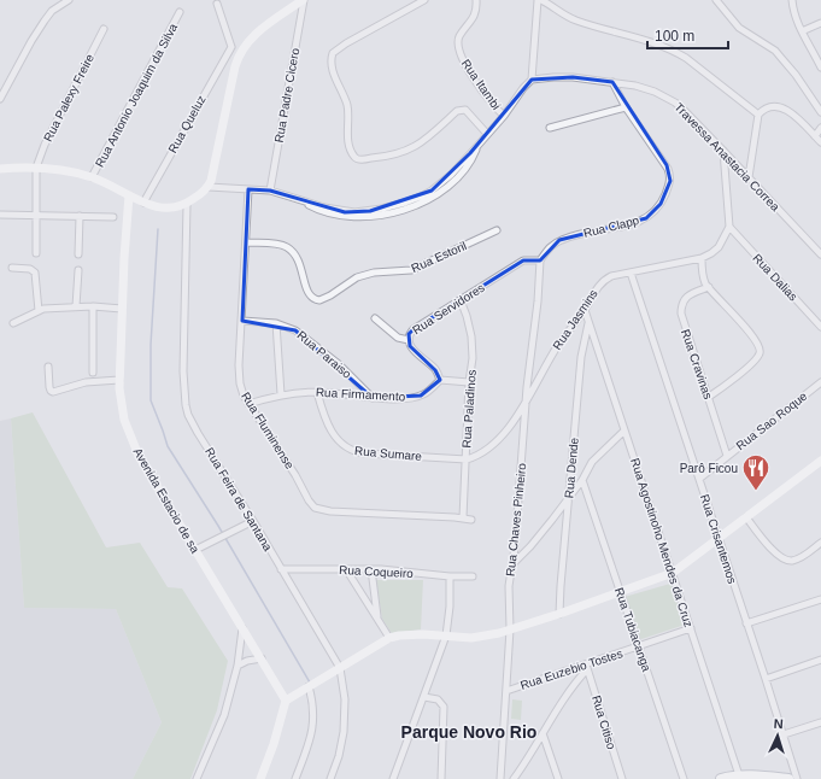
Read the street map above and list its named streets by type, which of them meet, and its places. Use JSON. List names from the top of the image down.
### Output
{
  "streets": {
    "street": [
      "Rua Itambi",
      "Rua Antonio Joaquim da Silva",
      "Rua Padre Cicero",
      "Rua Palexy Freire",
      "Rua Queluz",
      "Travessa Anastacia Correa",
      "Rua Clapp",
      "Rua Estoril",
      "Rua Dalias",
      "Rua Servidores",
      "Rua Jasmins",
      "Rua Paraiso",
      "Rua Cravinas",
      "Rua Firmamento",
      "Rua Paladinos",
      "Rua Sao Roque",
      "Rua Fluminense",
      "Rua Sumare",
      "Rua Dende",
      "Rua Feira de Santana",
      "Avenida Estacio de sa",
      "Rua Chaves Pinheiro",
      "Rua Crisantemos",
      "Rua Agostinoho Mendes da Cruz",
      "Rua Coqueiro",
      "Rua Tubiacanga",
      "Rua Euzebio Tostes",
      "Rua Citiso"
    ]
  },
  "crossings": [
    ["Travessa Anastacia Correa", "Rua Clapp"],
    ["Rua Clapp", "Rua Servidores"],
    ["Rua Clapp", "Rua Chaves Pinheiro"],
    ["Rua Estoril", "Rua Fluminense"],
    ["Rua Dalias", "Rua Jasmins"],
    ["Rua Servidores", "Rua Firmamento"],
    ["Rua Servidores", "Rua Paladinos"],
    ["Rua Servidores", "Rua Chaves Pinheiro"],
    ["Rua Jasmins", "Rua Paladinos"],
    ["Rua Jasmins", "Rua Sumare"],
    ["Rua Jasmins", "Rua Chaves Pinheiro"],
    ["Rua Jasmins", "Rua Crisantemos"],
    ["Rua Jasmins", "Rua Agostinoho Mendes da Cruz"],
    ["Rua Paraiso", "Rua Firmamento"],
    ["Rua Paraiso", "Rua Fluminense"],
    ["Rua Cravinas", "Rua Sao Roque"],
    ["Rua Firmamento", "Rua Fluminense"],
    ["Rua Firmamento", "Rua Sumare"],
    ["Rua Paladinos", "Rua Fluminense"],
    ["Rua Paladinos", "Rua Sumare"],
    ["Rua Sao Roque", "Rua Crisantemos"],
    ["Rua Dende", "Rua Agostinoho Mendes da Cruz"],
    ["Rua Feira de Santana", "Rua Coqueiro"],
    ["Rua Chaves Pinheiro", "Rua Euzebio Tostes"],
    ["Rua Agostinoho Mendes da Cruz", "Rua Euzebio Tostes"],
    ["Rua Tubiacanga", "Rua Euzebio Tostes"],
    ["Rua Euzebio Tostes", "Rua Citiso"]
  ],
  "districts": ["Parque Novo Rio"],
  "places": {
    "restaurant": ["Parô Ficou"]
  },
  "scale_bar": "100 m",
  "north": "top"
}
